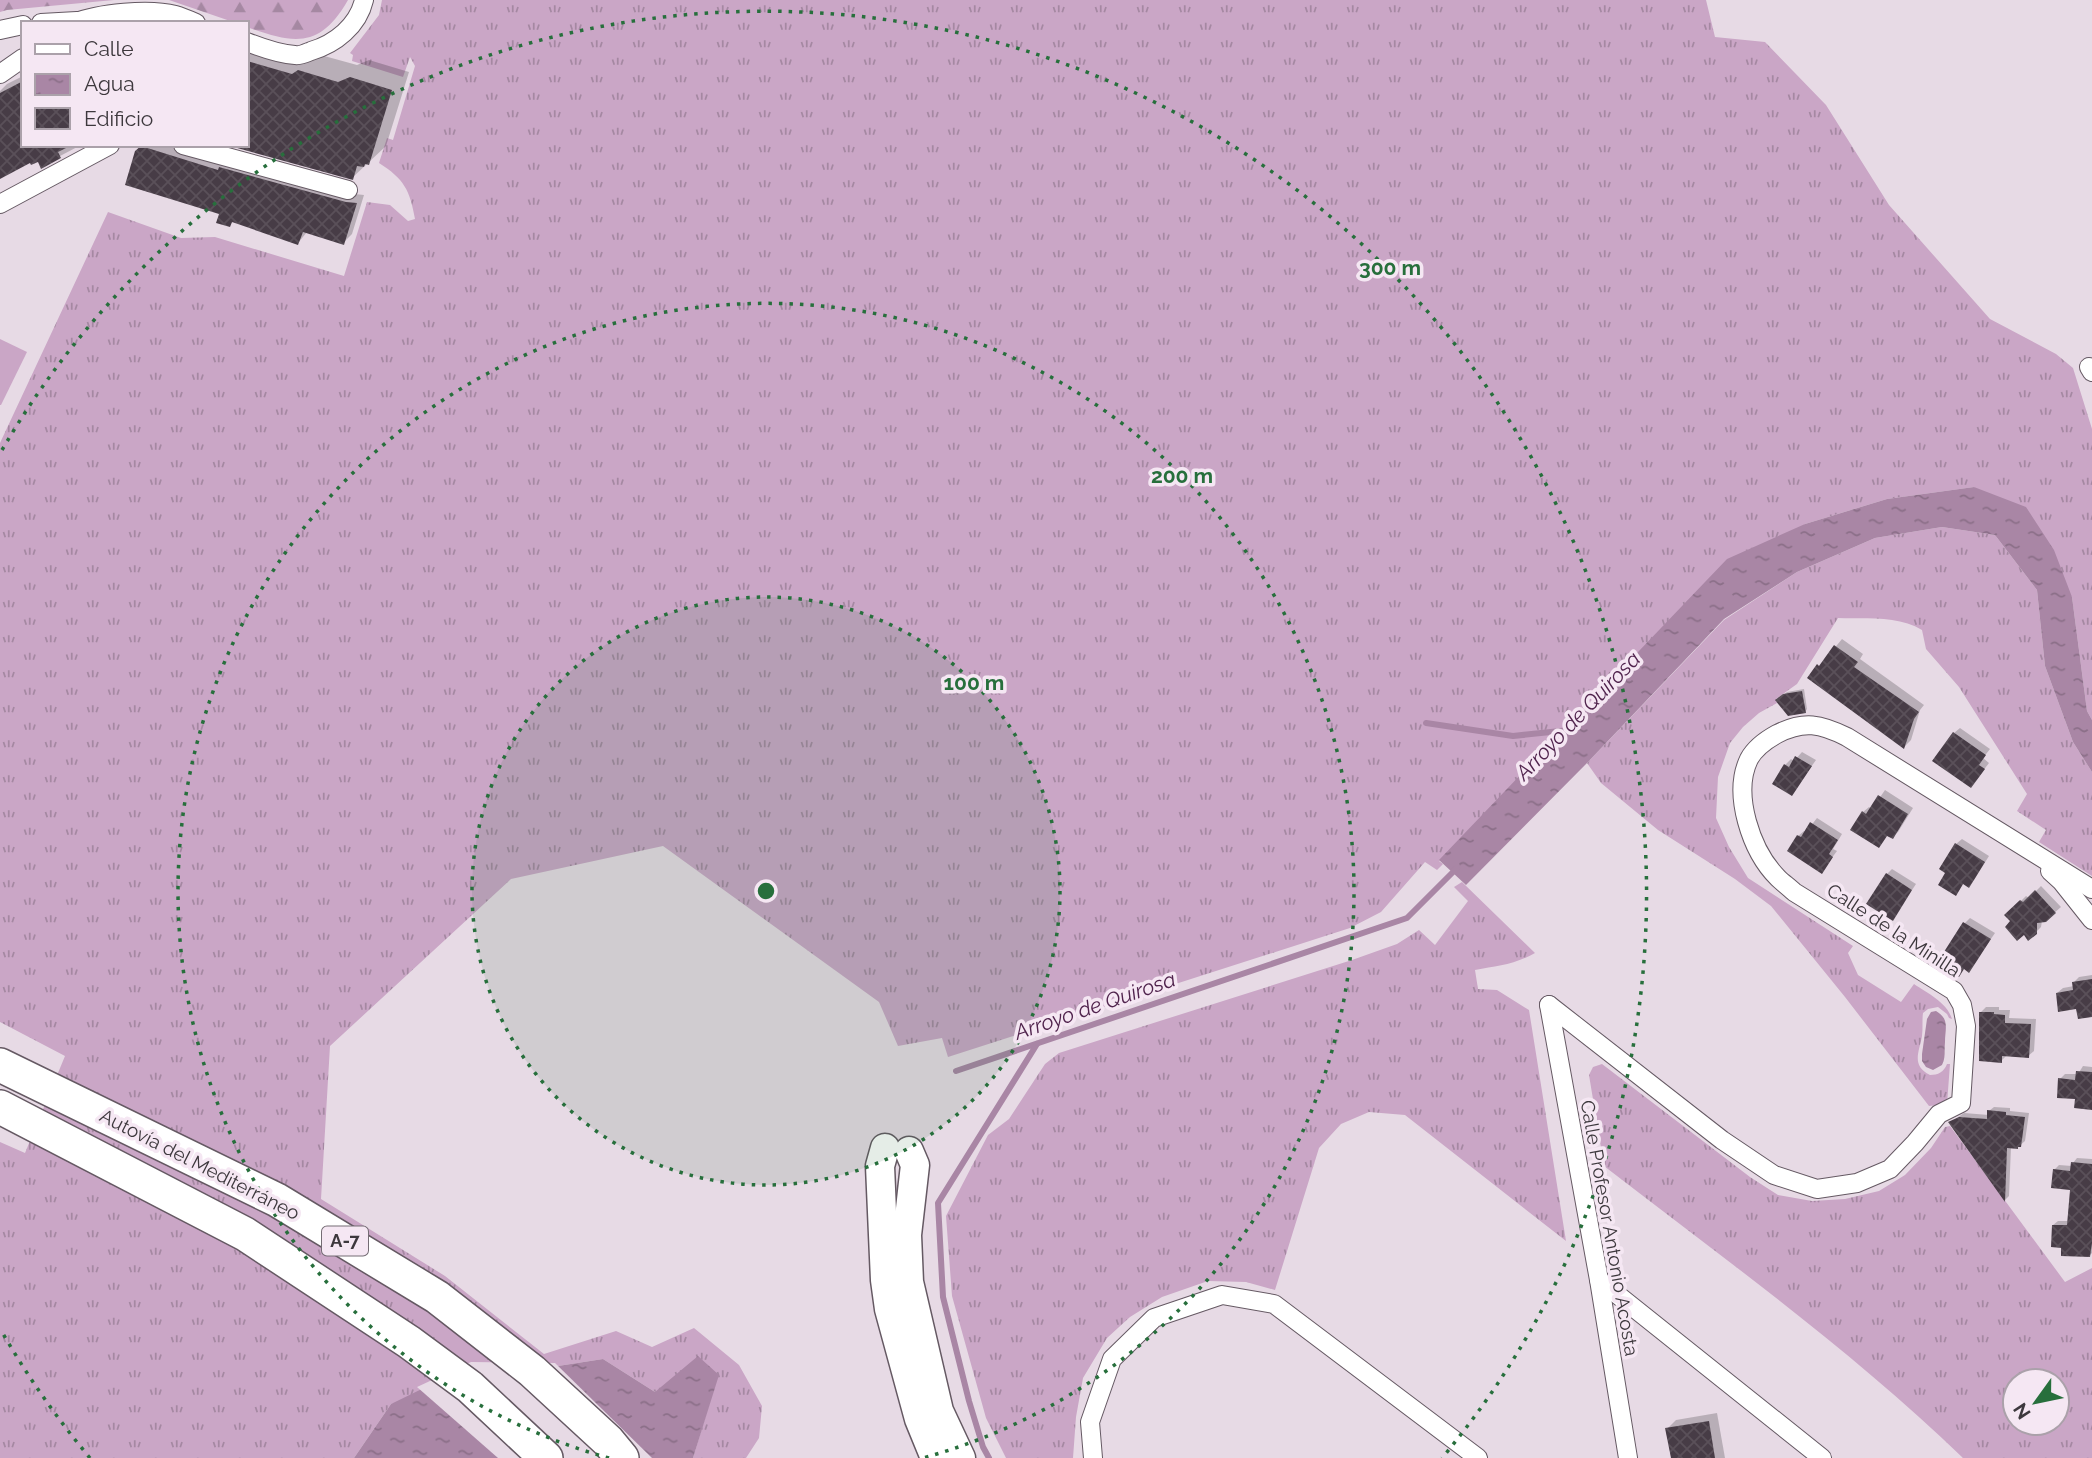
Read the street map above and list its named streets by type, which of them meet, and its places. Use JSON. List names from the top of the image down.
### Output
{
  "streets": {
    "highway": ["Autovía del Mediterráneo", "A-7"],
    "street": ["Calle de la Minilla", "Calle Profesor Antonio Acosta"]
  },
  "crossings": [
    ["Calle de la Minilla", "Calle Profesor Antonio Acosta"]
  ],
  "water": ["Arroyo de Quirosa"],
  "legend": ["Calle", "Agua", "Edificio"],
  "north": "bottom left",
  "rings": ["300 m", "200 m", "100 m"]
}
